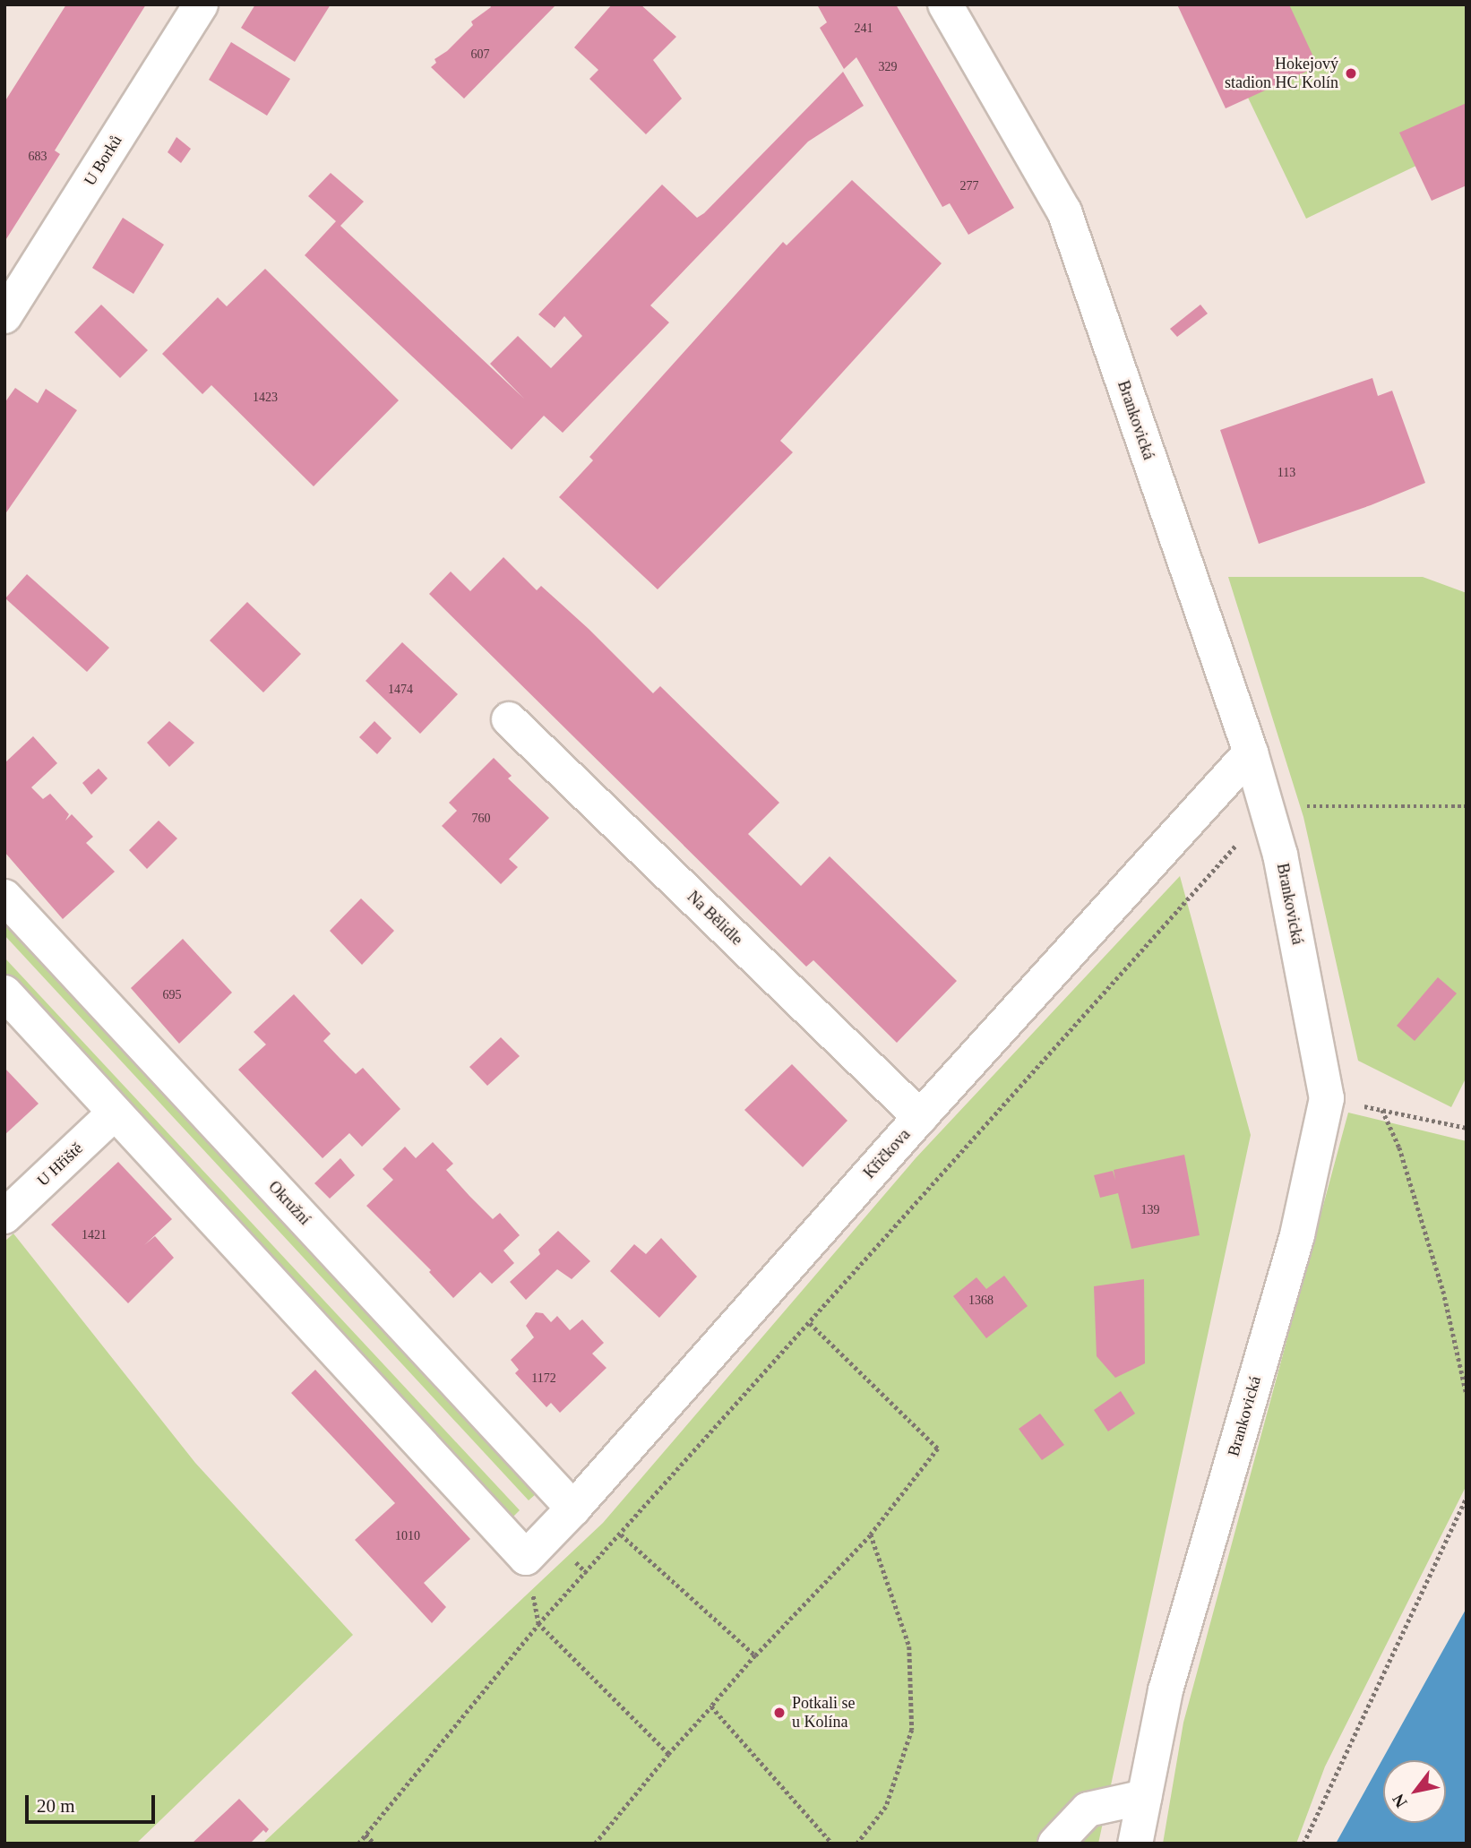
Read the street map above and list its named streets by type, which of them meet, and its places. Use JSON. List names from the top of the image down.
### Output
{
  "streets": {
    "street": [
      "U Borků",
      "Brankovická",
      "Na Bělidle",
      "Křičkova",
      "U Hřiště",
      "Okružní"
    ]
  },
  "crossings": [
    ["Brankovická", "Křičkova"],
    ["Na Bělidle", "Křičkova"],
    ["Křičkova", "Okružní"]
  ],
  "places": ["Hokejový stadion HC Kolín", "Potkali se u Kolína"],
  "house_numbers": [
    "241",
    "607",
    "329",
    "683",
    "277",
    "1423",
    "113",
    "1474",
    "760",
    "695",
    "139",
    "1421",
    "1368",
    "1172",
    "1010"
  ],
  "scale_bar": "20 m",
  "north": "bottom left"
}
